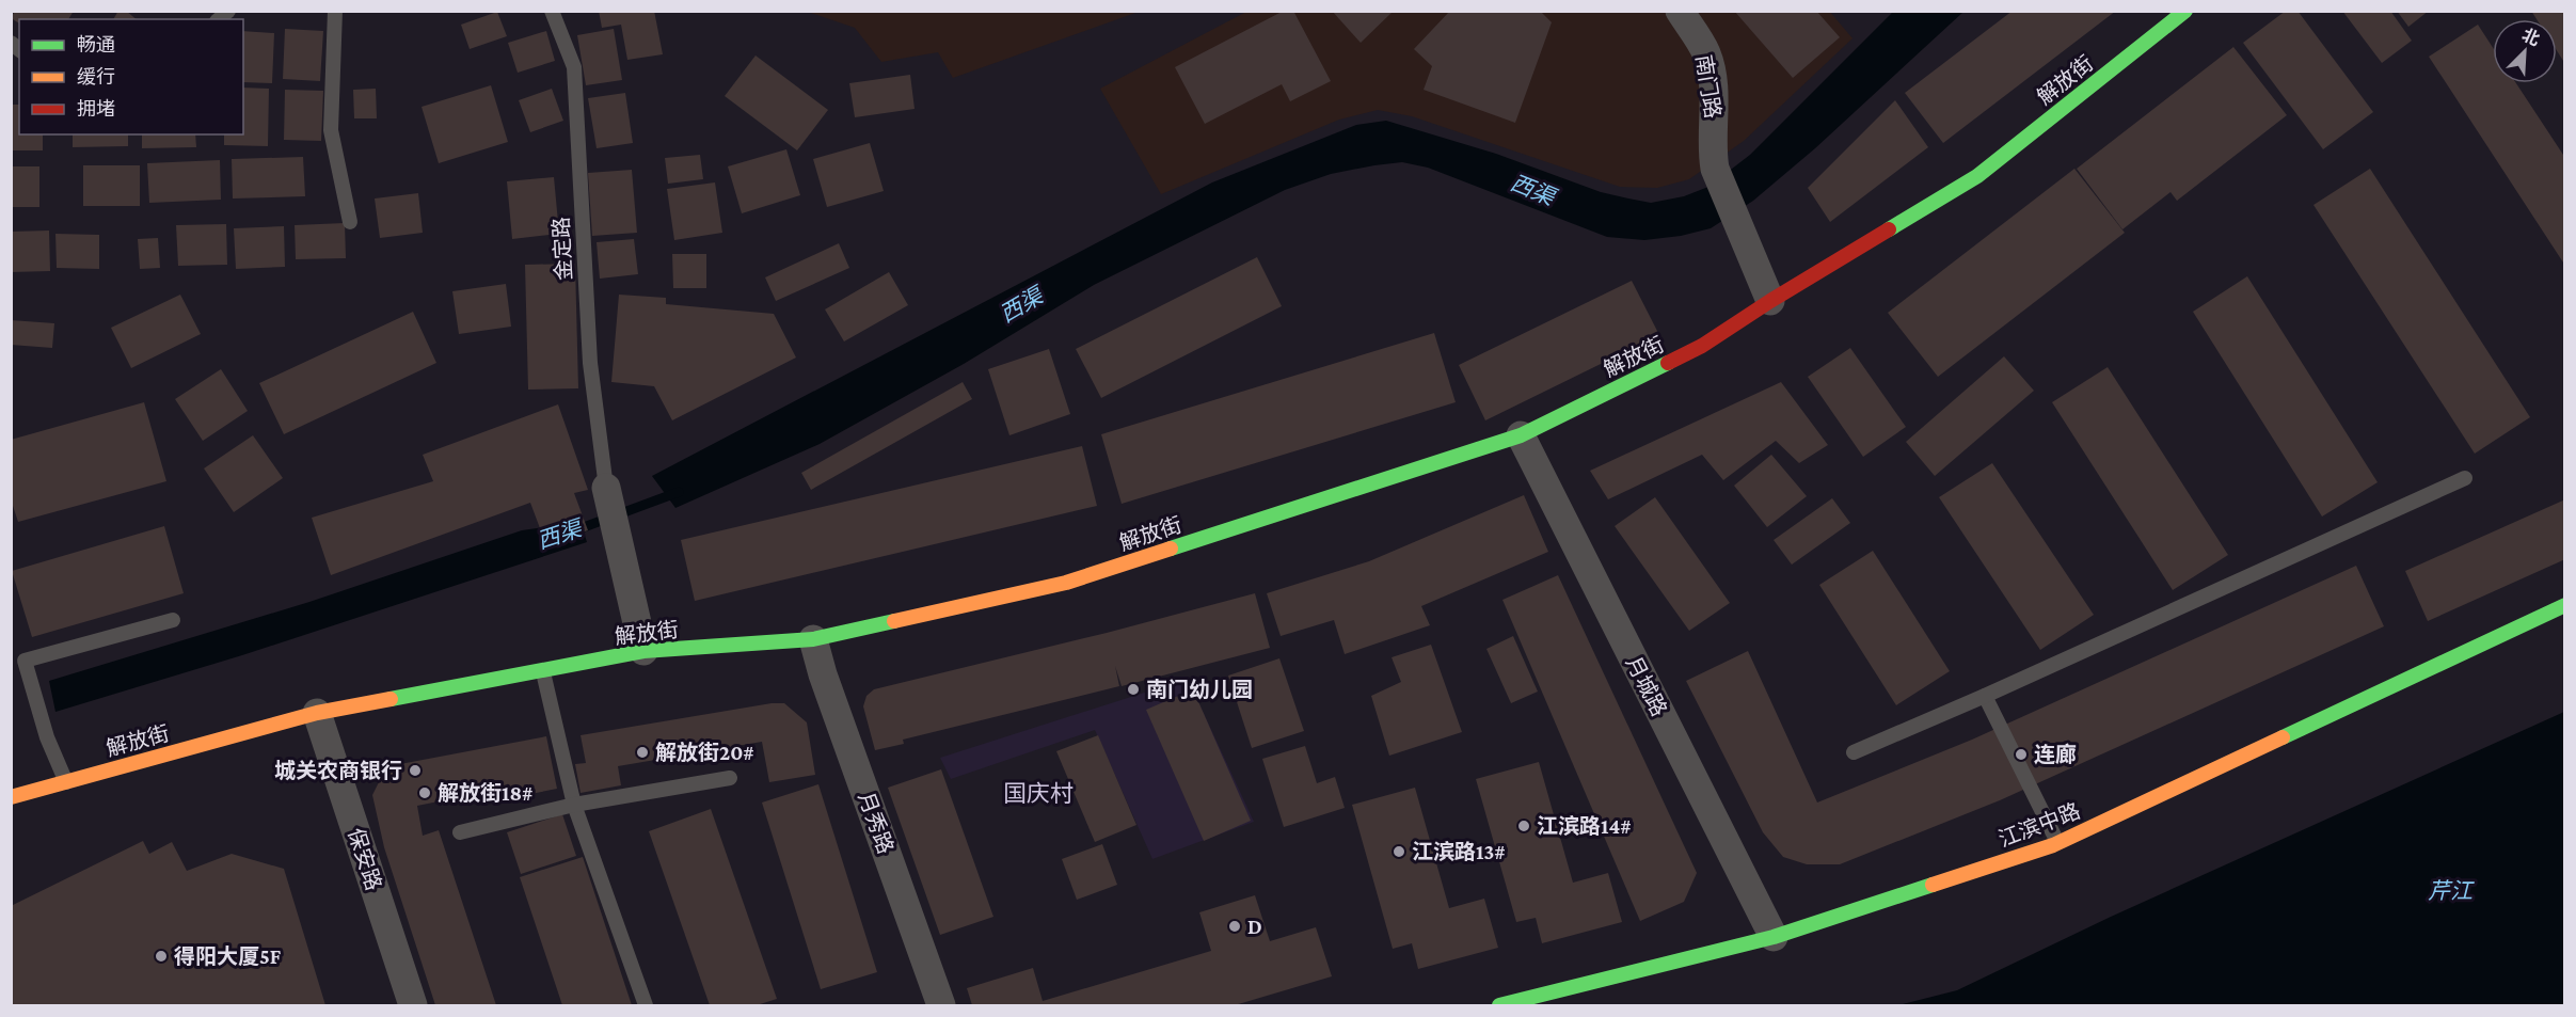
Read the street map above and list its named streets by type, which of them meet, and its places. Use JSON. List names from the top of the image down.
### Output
{
  "streets": {
    "street": [
      "解放街",
      "南门路",
      "月城路",
      "月秀路",
      "江滨中路",
      "保安路"
    ],
    "lane": ["金定路"]
  },
  "crossings": [
    ["解放街", "南门路"],
    ["解放街", "月城路"],
    ["解放街", "月秀路"],
    ["解放街", "保安路"],
    ["月城路", "江滨中路"]
  ],
  "districts": ["国庆村"],
  "water": ["西渠", "芹江"],
  "places": [
    "南门幼儿园",
    "解放街20#",
    "连廊",
    "城关农商银行",
    "解放街18#",
    "江滨路14#",
    "江滨路13#",
    "D",
    "得阳大厦5F"
  ],
  "legend": ["畅通", "缓行", "拥堵"],
  "north": "top right"
}
